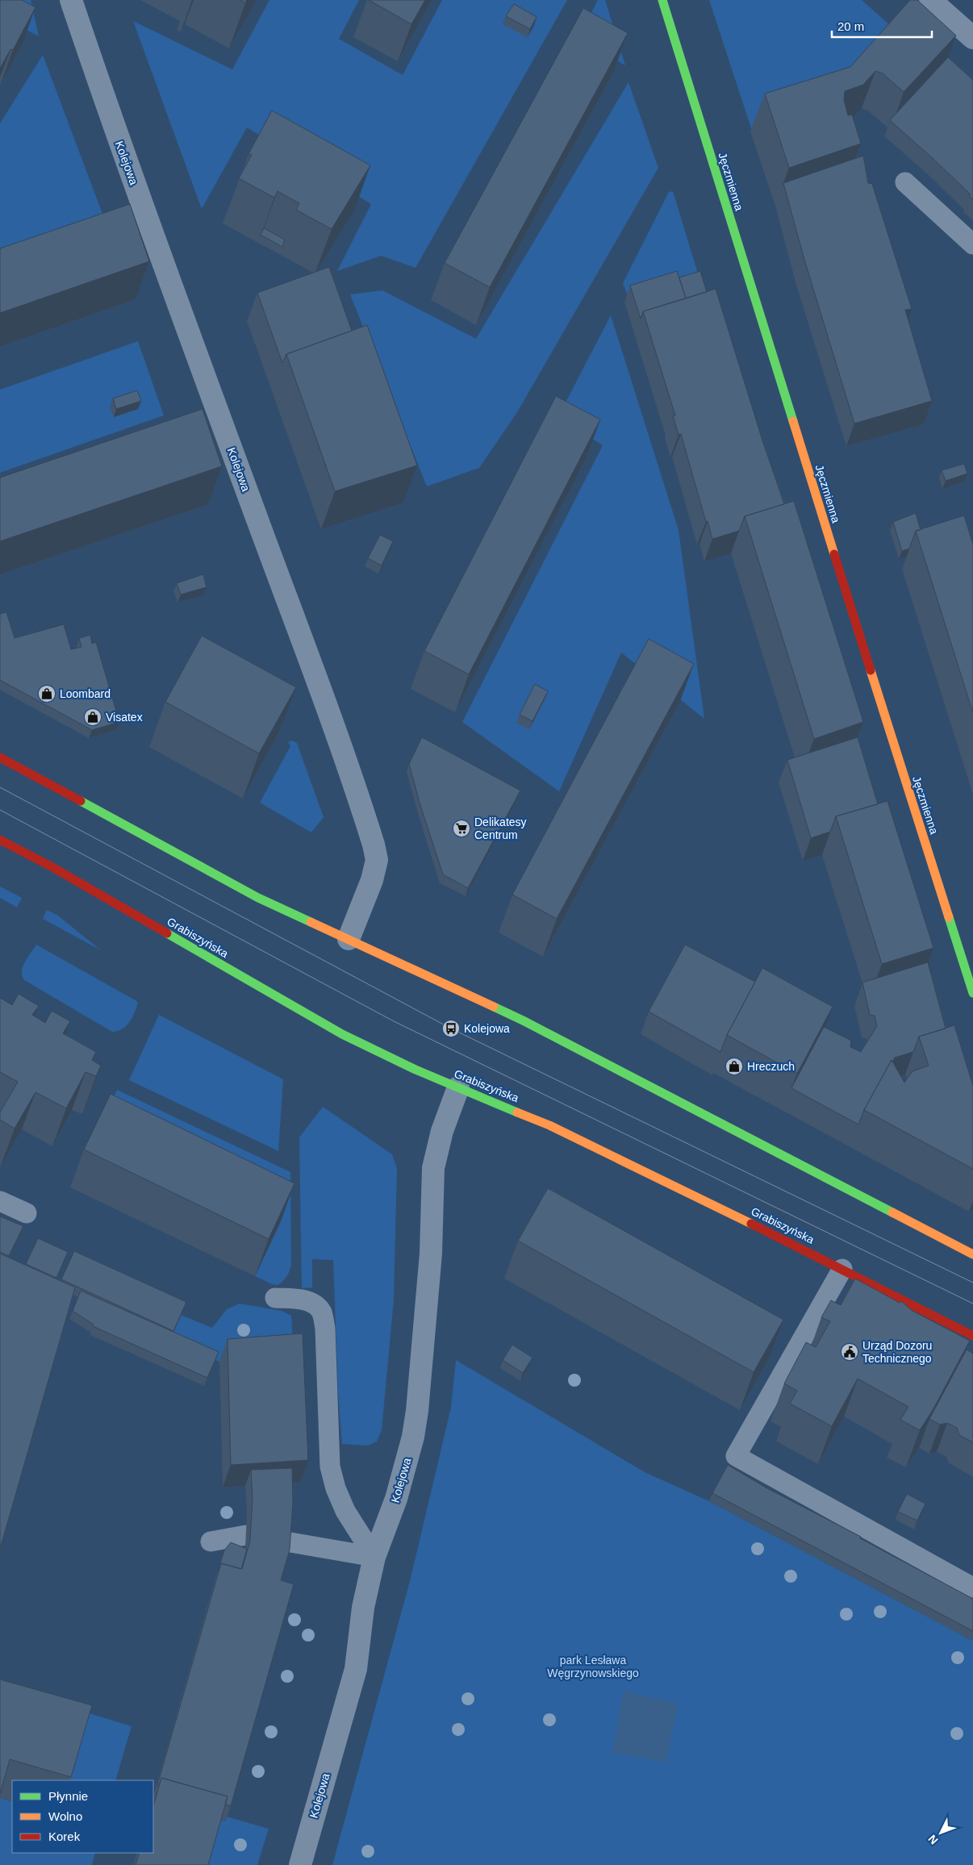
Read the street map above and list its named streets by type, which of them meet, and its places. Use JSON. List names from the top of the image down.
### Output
{
  "streets": {
    "main road": ["Jęczmienna", "Grabiszyńska"],
    "street": ["Kolejowa"]
  },
  "crossings": [
    ["Kolejowa", "Grabiszyńska"]
  ],
  "parks": ["park Lesława Węgrzynowskiego"],
  "places": {
    "shop": ["Loombard", "Visatex", "Hreczuch"],
    "supermarket": ["Delikatesy Centrum"],
    "bus stop": ["Kolejowa"],
    "public building": ["Urząd Dozoru Technicznego"]
  },
  "legend": ["Płynnie", "Wolno", "Korek"],
  "scale_bar": "20 m",
  "north": "bottom left"
}
